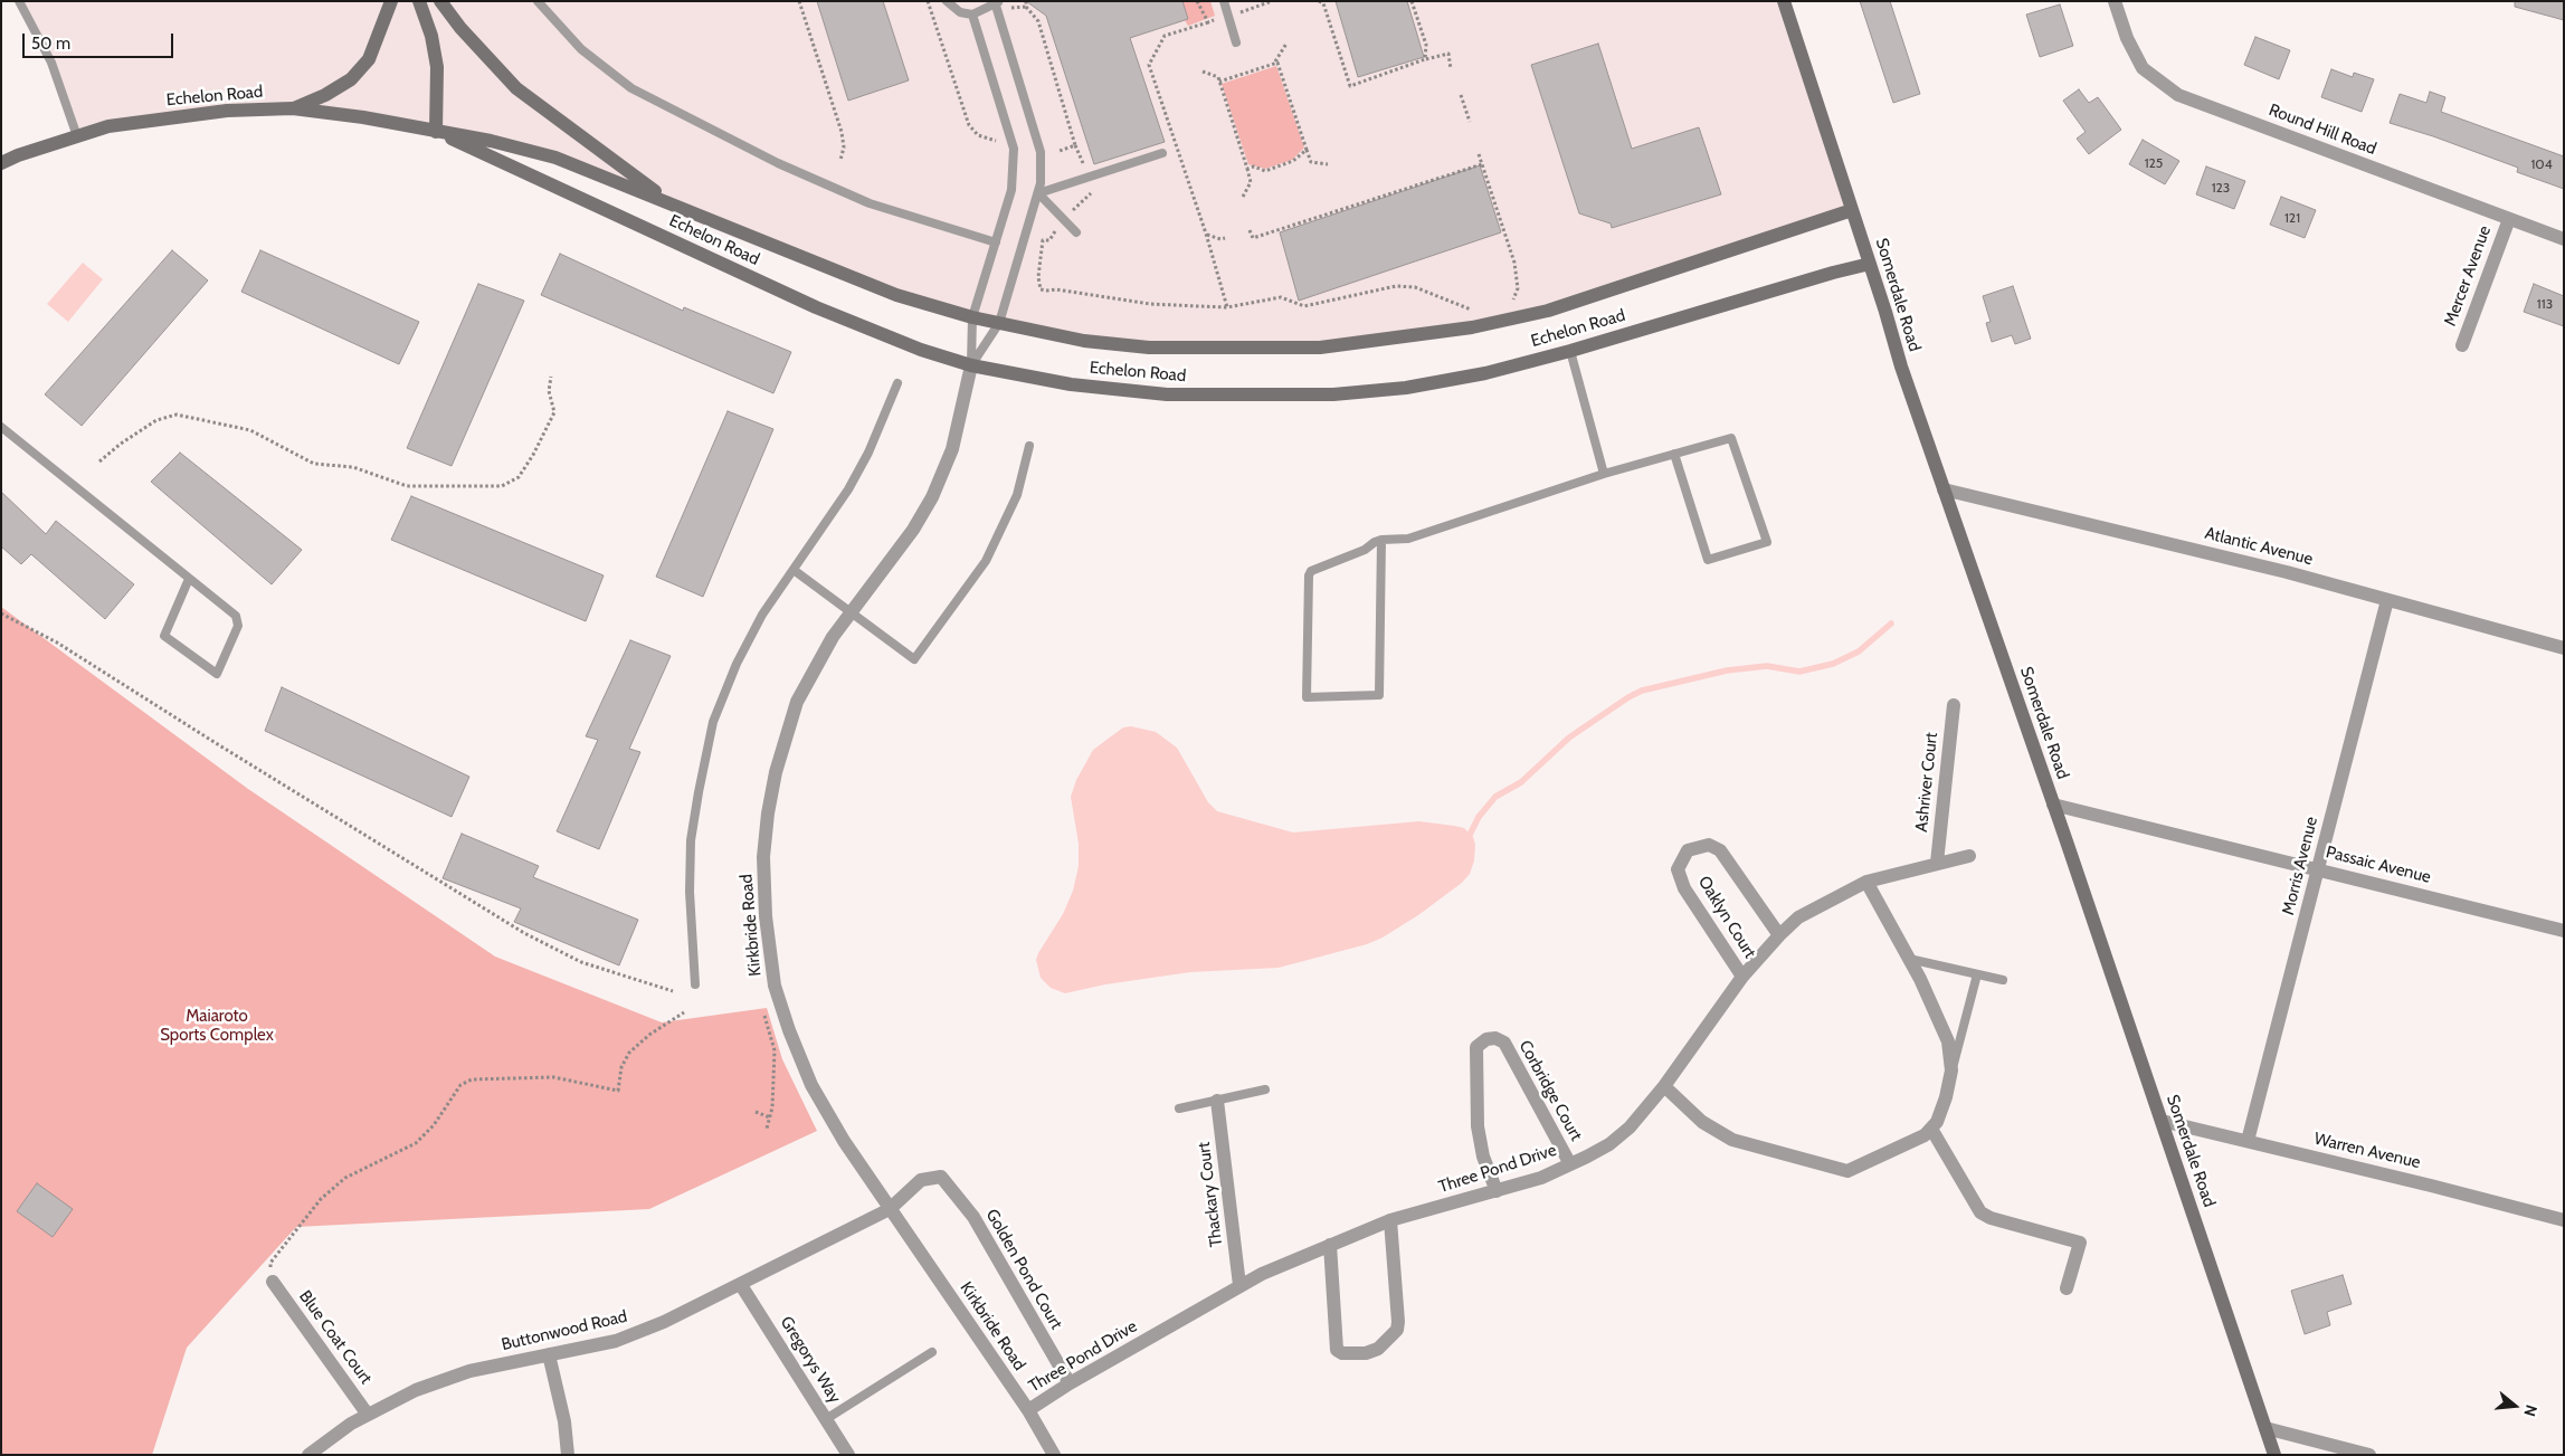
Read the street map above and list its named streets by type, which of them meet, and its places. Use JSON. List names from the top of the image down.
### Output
{
  "streets": {
    "street": [
      "Echelon Road",
      "Round Hill Road",
      "Mercer Avenue",
      "Somerdale Road",
      "Atlantic Avenue",
      "Ashriver Court",
      "Passaic Avenue",
      "Morris Avenue",
      "Oaklyn Court",
      "Kirkbride Road",
      "Corbridge Court",
      "Warren Avenue",
      "Three Pond Drive",
      "Thackary Court",
      "Golden Pond Court",
      "Buttonwood Road",
      "Blue Coat Court",
      "Gregorys Way"
    ]
  },
  "crossings": [
    ["Echelon Road", "Somerdale Road"],
    ["Echelon Road", "Kirkbride Road"],
    ["Round Hill Road", "Mercer Avenue"],
    ["Somerdale Road", "Atlantic Avenue"],
    ["Somerdale Road", "Passaic Avenue"],
    ["Somerdale Road", "Warren Avenue"],
    ["Atlantic Avenue", "Morris Avenue"],
    ["Ashriver Court", "Three Pond Drive"],
    ["Passaic Avenue", "Morris Avenue"],
    ["Morris Avenue", "Warren Avenue"],
    ["Oaklyn Court", "Three Pond Drive"],
    ["Kirkbride Road", "Three Pond Drive"],
    ["Kirkbride Road", "Buttonwood Road"],
    ["Corbridge Court", "Three Pond Drive"],
    ["Three Pond Drive", "Thackary Court"],
    ["Three Pond Drive", "Golden Pond Court"],
    ["Golden Pond Court", "Buttonwood Road"],
    ["Buttonwood Road", "Blue Coat Court"],
    ["Buttonwood Road", "Gregorys Way"]
  ],
  "parks": ["Maiaroto Sports Complex"],
  "house_numbers": [
    "125",
    "104",
    "123",
    "121",
    "113"
  ],
  "scale_bar": "50 m",
  "north": "right"
}
